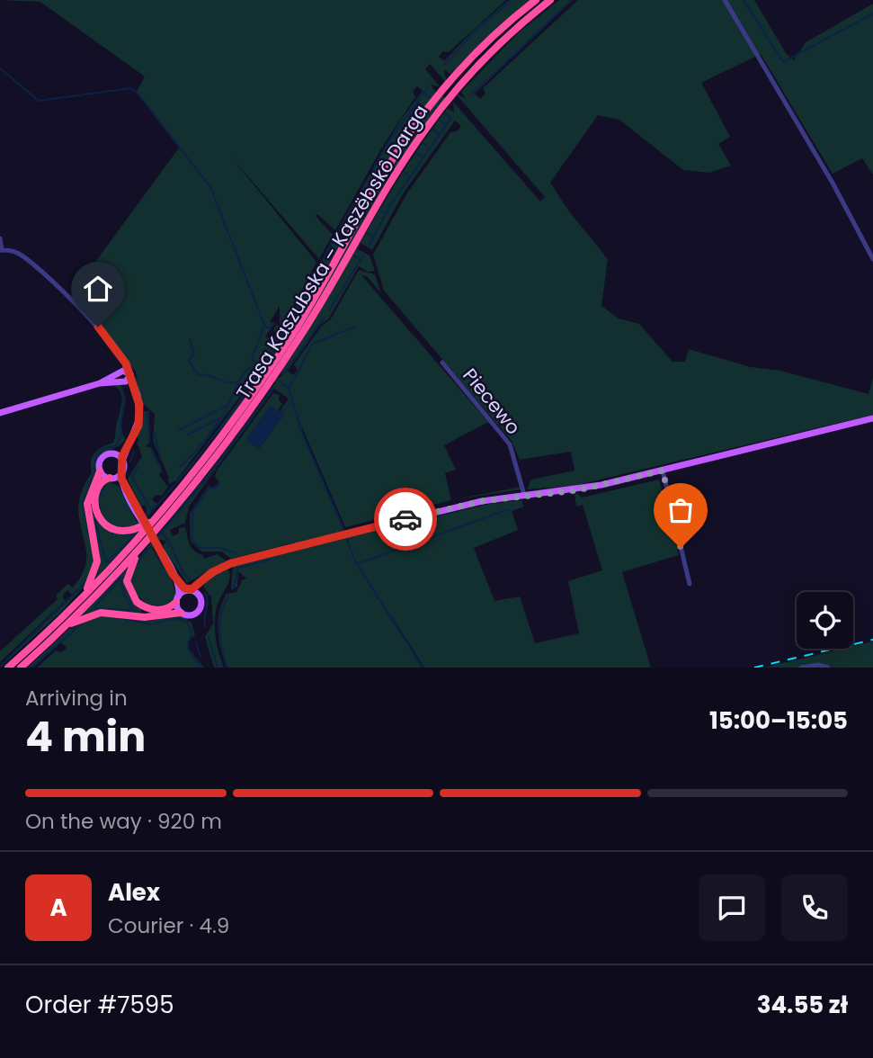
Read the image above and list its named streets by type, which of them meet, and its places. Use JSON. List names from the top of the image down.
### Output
{
  "streets": {
    "highway": ["Trasa Kaszubska – Kaszëbskô Darga"],
    "street": ["Piecewo"]
  },
  "page": {
    "heading": ["4 min", "Arriving in", "15:00–15:05"],
    "panel": [
      "Alex",
      "Courier · 4.9",
      "Order #7595",
      "34.55 zł"
    ],
    "bar": "On the way · 920 m",
    "round": "A"
  }
}
